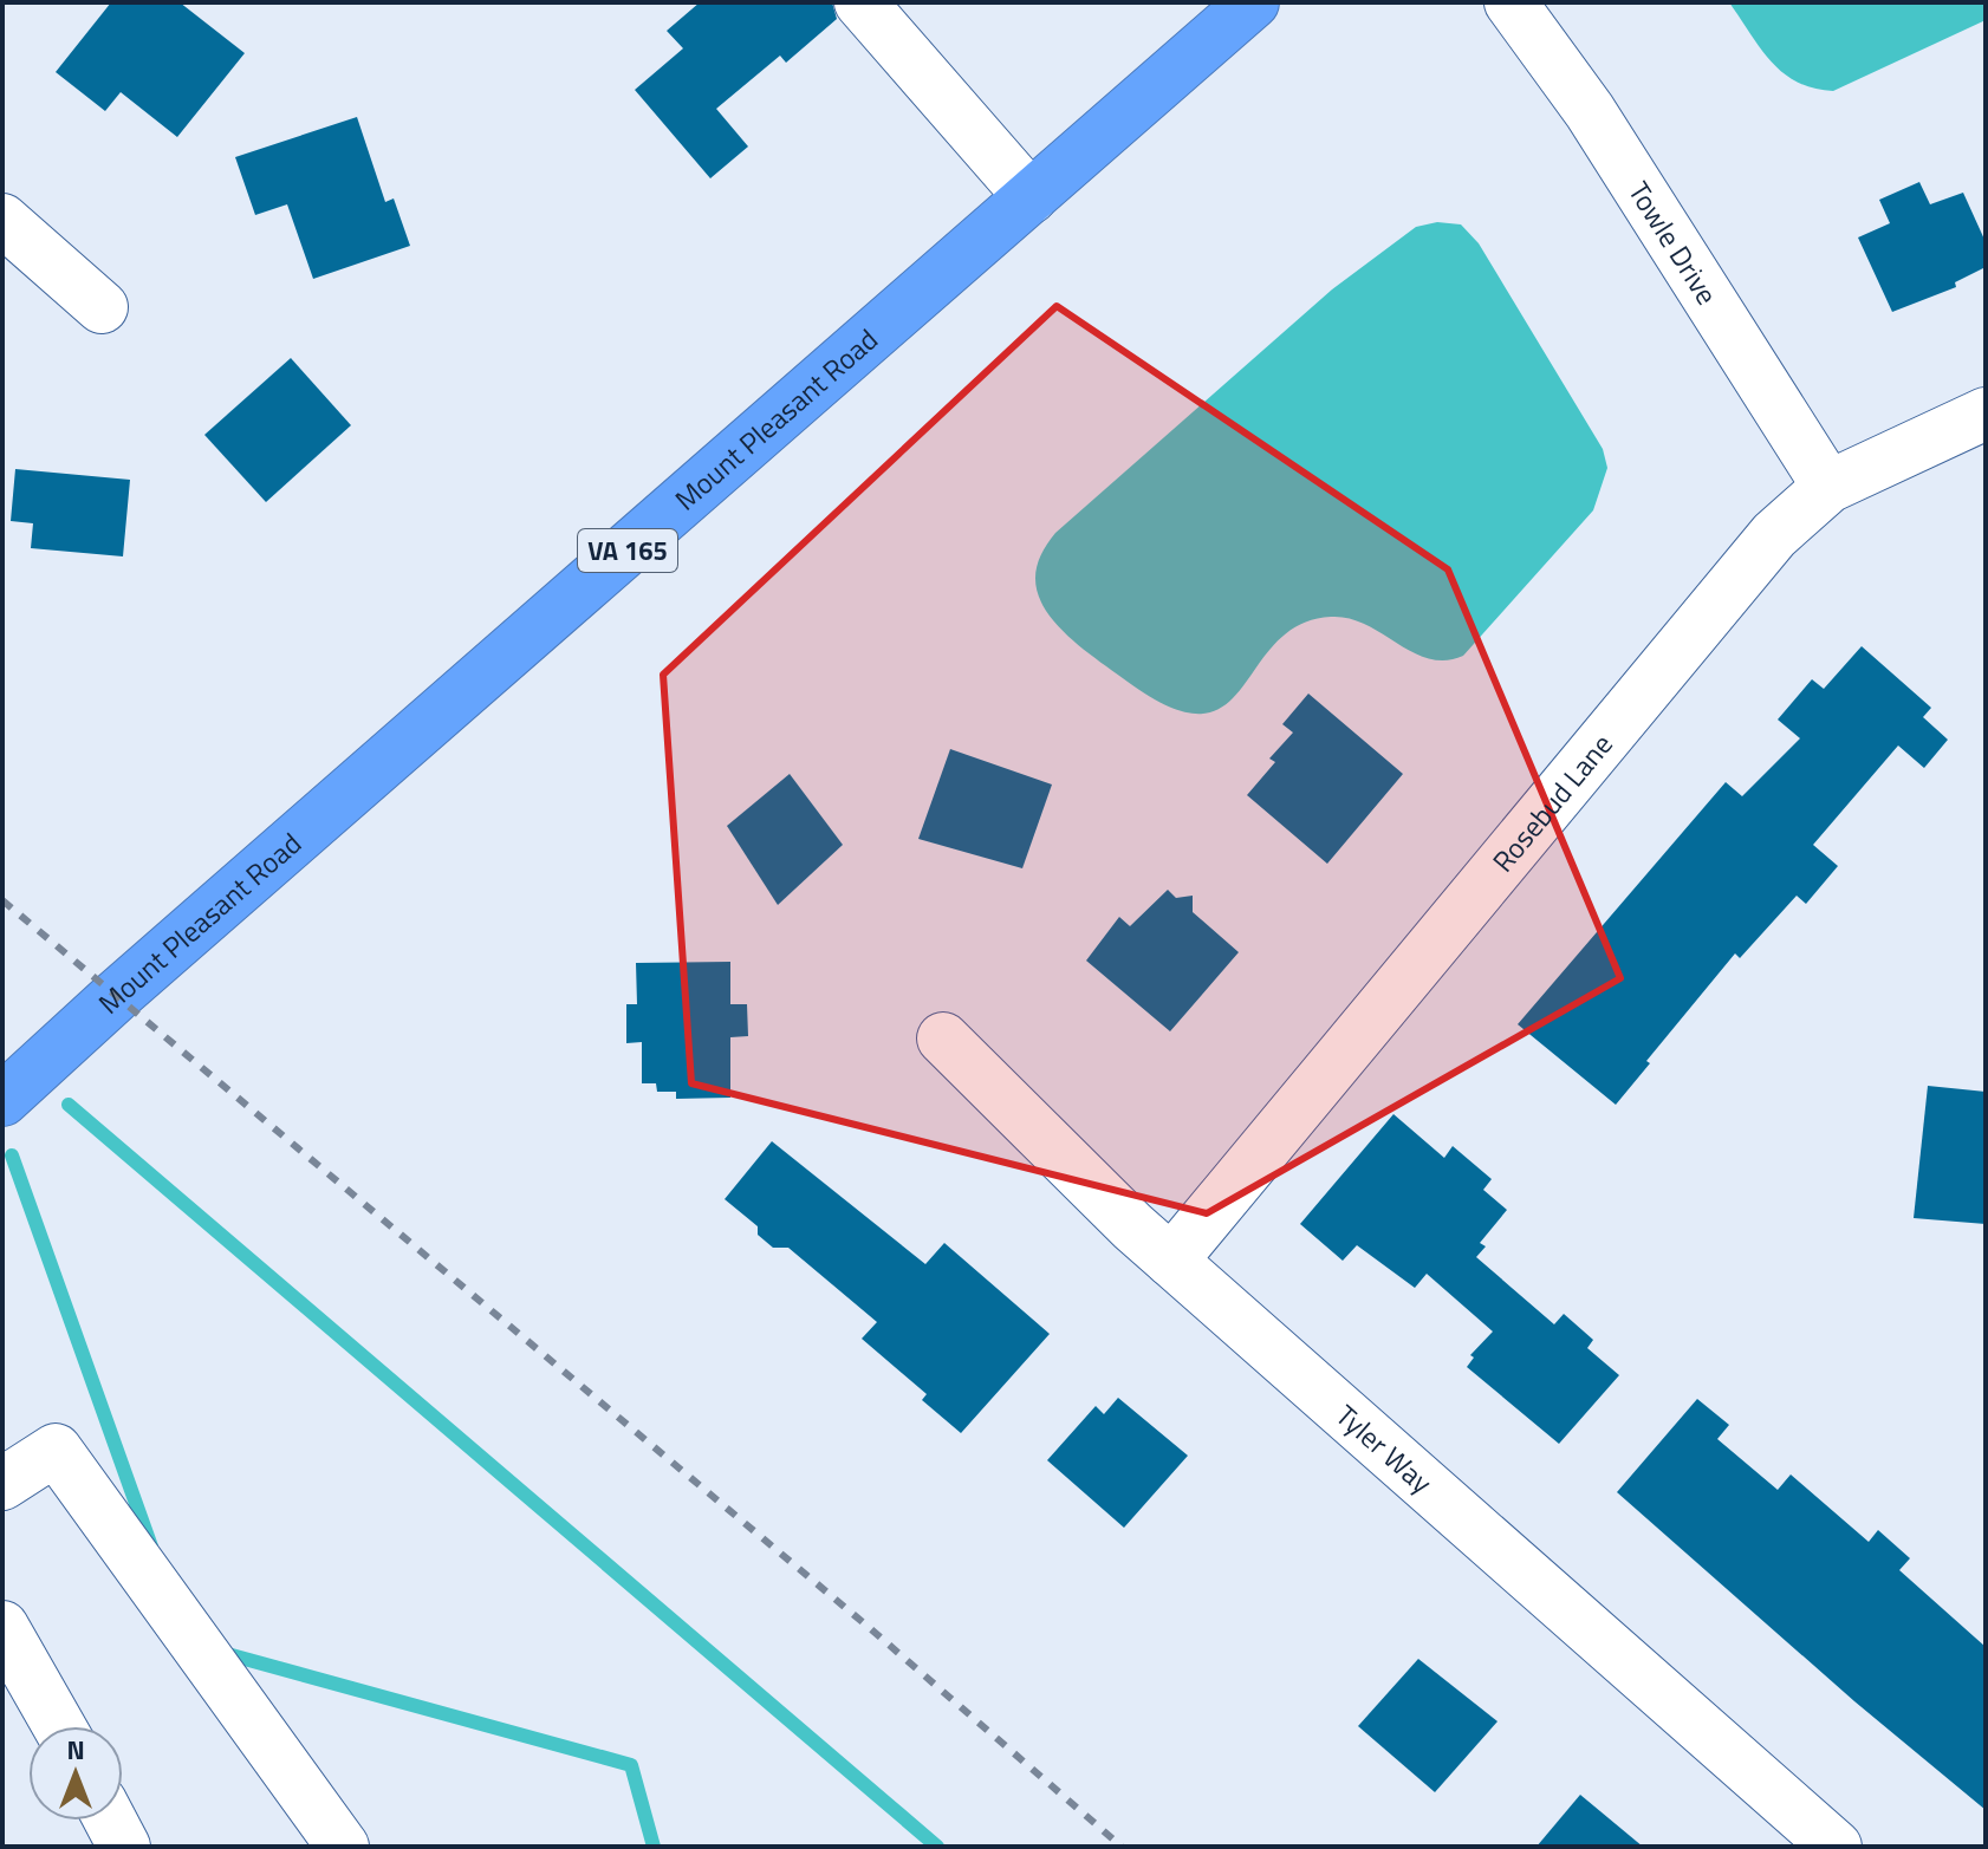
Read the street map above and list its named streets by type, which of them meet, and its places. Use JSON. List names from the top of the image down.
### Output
{
  "streets": {
    "highway": ["Mount Pleasant Road", "VA 165"],
    "street": ["Towle Drive", "Rosebud Lane", "Tyler Way"]
  },
  "crossings": [
    ["Towle Drive", "Rosebud Lane"],
    ["Rosebud Lane", "Tyler Way"]
  ],
  "north": "top"
}
